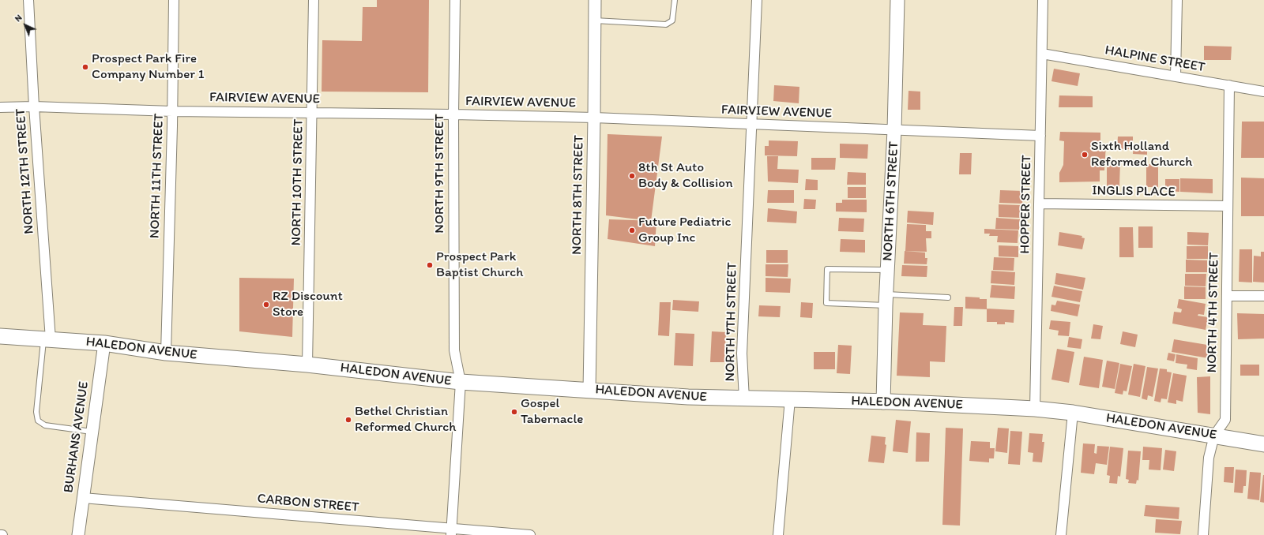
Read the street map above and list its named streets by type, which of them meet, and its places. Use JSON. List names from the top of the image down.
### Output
{
  "streets": {
    "main road": ["NORTH 6TH STREET", "HALEDON AVENUE"],
    "street": [
      "HALPINE STREET",
      "FAIRVIEW AVENUE",
      "NORTH 12TH STREET",
      "NORTH 9TH STREET",
      "NORTH 11TH STREET",
      "NORTH 10TH STREET",
      "INGLIS PLACE",
      "NORTH 8TH STREET",
      "HOPPER STREET",
      "NORTH 4TH STREET",
      "NORTH 7TH STREET",
      "BURHANS AVENUE",
      "CARBON STREET"
    ]
  },
  "crossings": [
    ["HALPINE STREET", "HOPPER STREET"],
    ["HALPINE STREET", "NORTH 4TH STREET"],
    ["FAIRVIEW AVENUE", "NORTH 12TH STREET"],
    ["FAIRVIEW AVENUE", "NORTH 9TH STREET"],
    ["FAIRVIEW AVENUE", "NORTH 11TH STREET"],
    ["FAIRVIEW AVENUE", "NORTH 10TH STREET"],
    ["FAIRVIEW AVENUE", "NORTH 8TH STREET"],
    ["FAIRVIEW AVENUE", "NORTH 6TH STREET"],
    ["FAIRVIEW AVENUE", "HOPPER STREET"],
    ["FAIRVIEW AVENUE", "NORTH 7TH STREET"],
    ["NORTH 12TH STREET", "HALEDON AVENUE"],
    ["NORTH 9TH STREET", "HALEDON AVENUE"],
    ["NORTH 9TH STREET", "CARBON STREET"],
    ["NORTH 11TH STREET", "HALEDON AVENUE"],
    ["NORTH 10TH STREET", "HALEDON AVENUE"],
    ["INGLIS PLACE", "HOPPER STREET"],
    ["INGLIS PLACE", "NORTH 4TH STREET"],
    ["NORTH 8TH STREET", "HALEDON AVENUE"],
    ["NORTH 6TH STREET", "HALEDON AVENUE"],
    ["HOPPER STREET", "HALEDON AVENUE"],
    ["NORTH 4TH STREET", "HALEDON AVENUE"],
    ["NORTH 7TH STREET", "HALEDON AVENUE"],
    ["HALEDON AVENUE", "BURHANS AVENUE"],
    ["BURHANS AVENUE", "CARBON STREET"]
  ],
  "places": [
    "Prospect Park Fire Company Number 1",
    "Sixth Holland Reformed Church",
    "8th St Auto Body & Collision",
    "Future Pediatric Group Inc",
    "Prospect Park Baptist Church",
    "RZ Discount Store",
    "Gospel Tabernacle",
    "Bethel Christian Reformed Church"
  ],
  "north": "top left"
}
